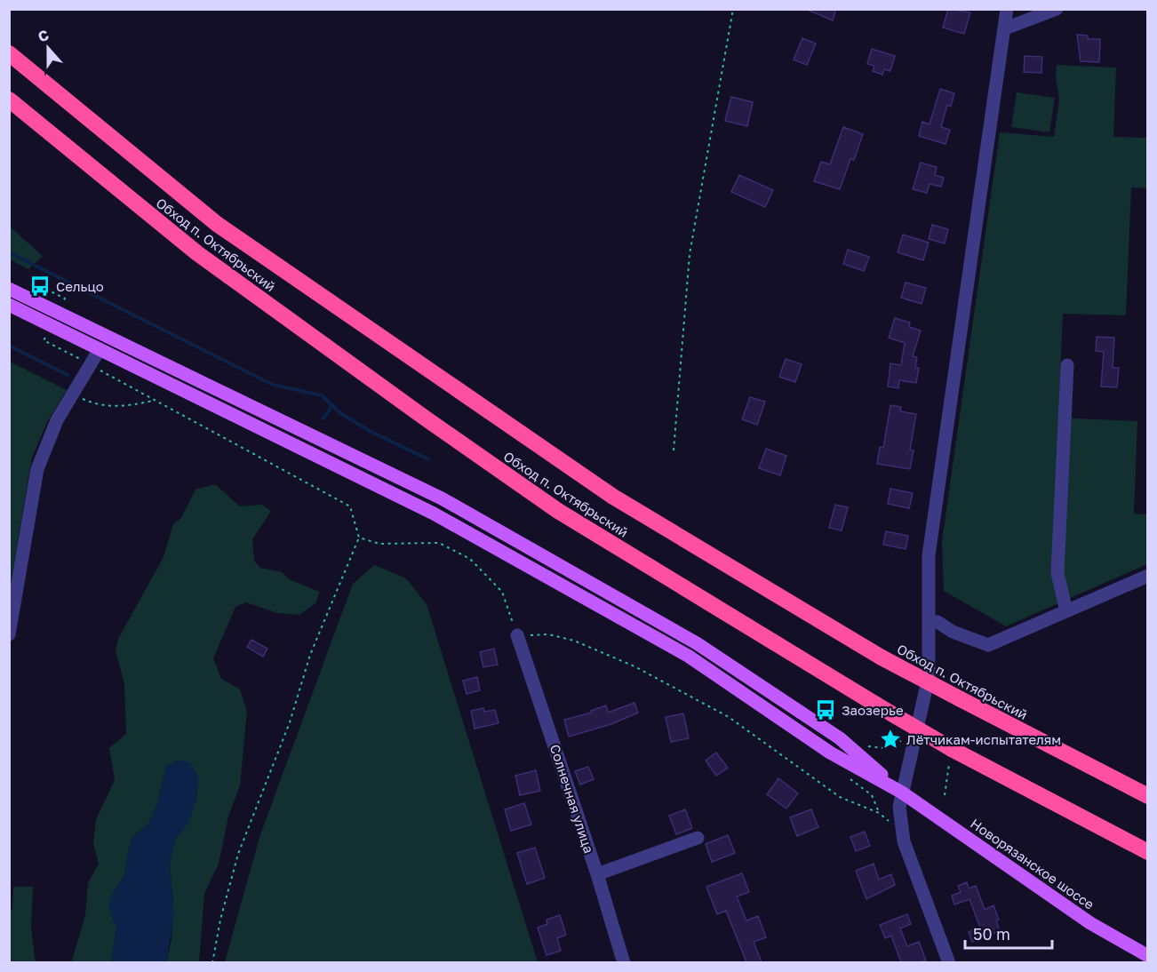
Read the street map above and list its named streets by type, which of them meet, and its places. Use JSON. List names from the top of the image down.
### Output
{
  "streets": {
    "highway": ["Обход п. Октябрьский"],
    "main road": ["Новорязанское шоссе"],
    "street": ["Солнечная улица"]
  },
  "places": {
    "bus stop": ["Сельцо", "Заозерье"],
    "place": ["Лётчикам-испытателям"]
  },
  "scale_bar": "50 m",
  "north": "top"
}
